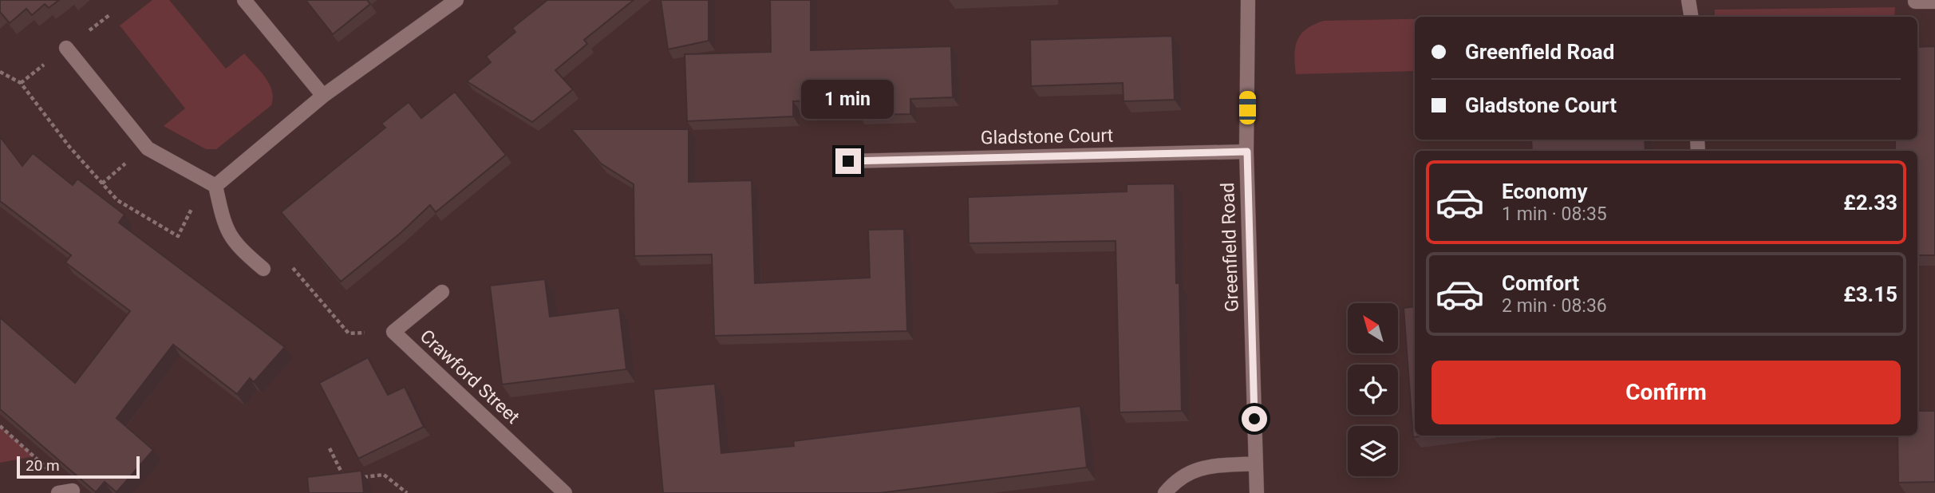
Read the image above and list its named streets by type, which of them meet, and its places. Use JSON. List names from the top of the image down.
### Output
{
  "streets": {
    "street": ["Gladstone Court", "Greenfield Road", "Crawford Street"]
  },
  "crossings": [
    ["Gladstone Court", "Greenfield Road"]
  ],
  "scale_bar": "20 m",
  "north": "top left",
  "page": {
    "banner": ["Greenfield Road", "Gladstone Court"],
    "bubble": "1 min",
    "list": [
      {
        "name": "Economy",
        "note": "1 min · 08:35",
        "value": "£2.33"
      },
      {
        "name": "Comfort",
        "note": "2 min · 08:36",
        "value": "£3.15"
      }
    ],
    "buttons": "Confirm",
    "scale": "20 m"
  }
}
